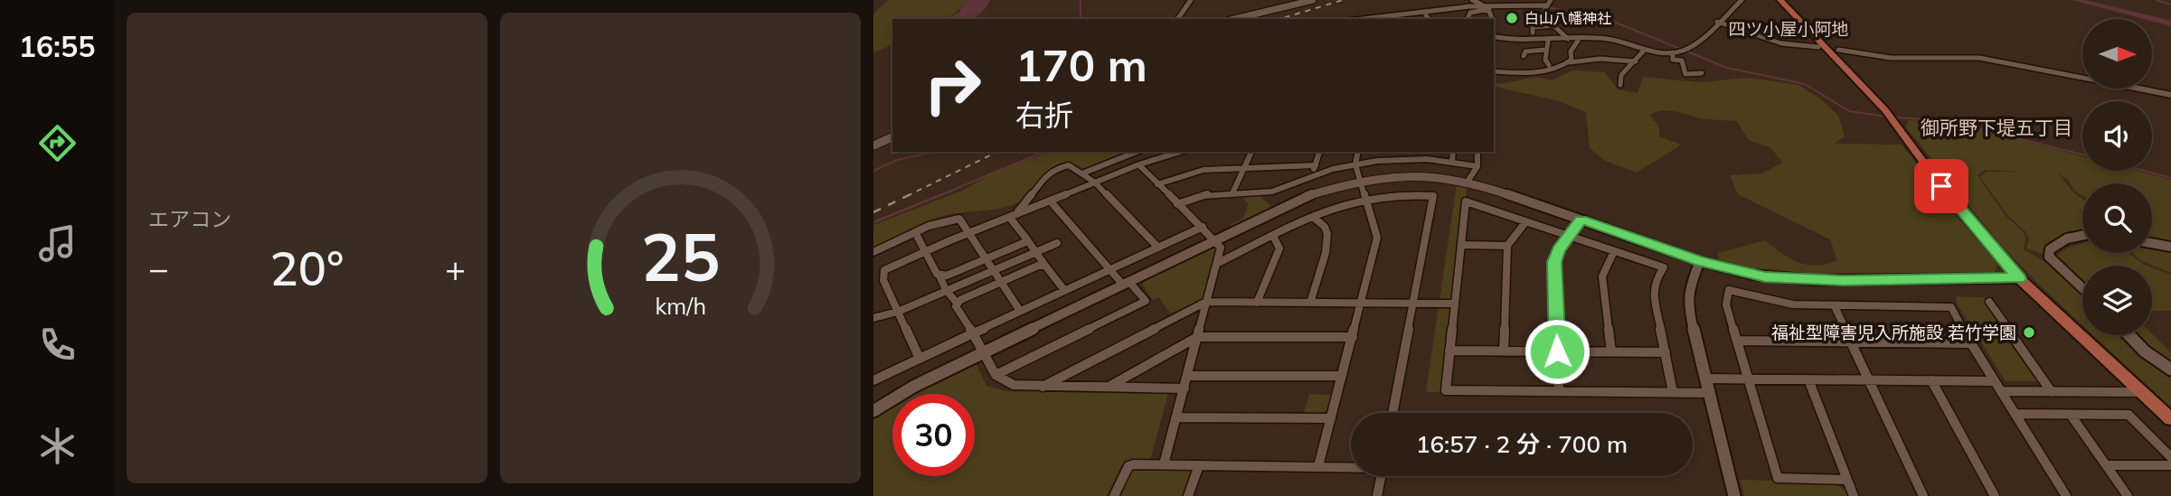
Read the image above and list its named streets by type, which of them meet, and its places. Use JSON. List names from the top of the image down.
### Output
{
  "districts": ["四ツ小屋小阿地", "御所野下堤五丁目"],
  "places": ["白山八幡神社", "福祉型障害児入所施設 若竹学園"],
  "north": "right",
  "page": {
    "tabs": "16:55",
    "tile": "エアコン",
    "turn": ["170 m", "右折"],
    "heat": ["−", "20°", "+"],
    "limit": "30",
    "trip": "16:57 · 2 分 · 700 m",
    "gauge": ["25", "km/h"]
  }
}
